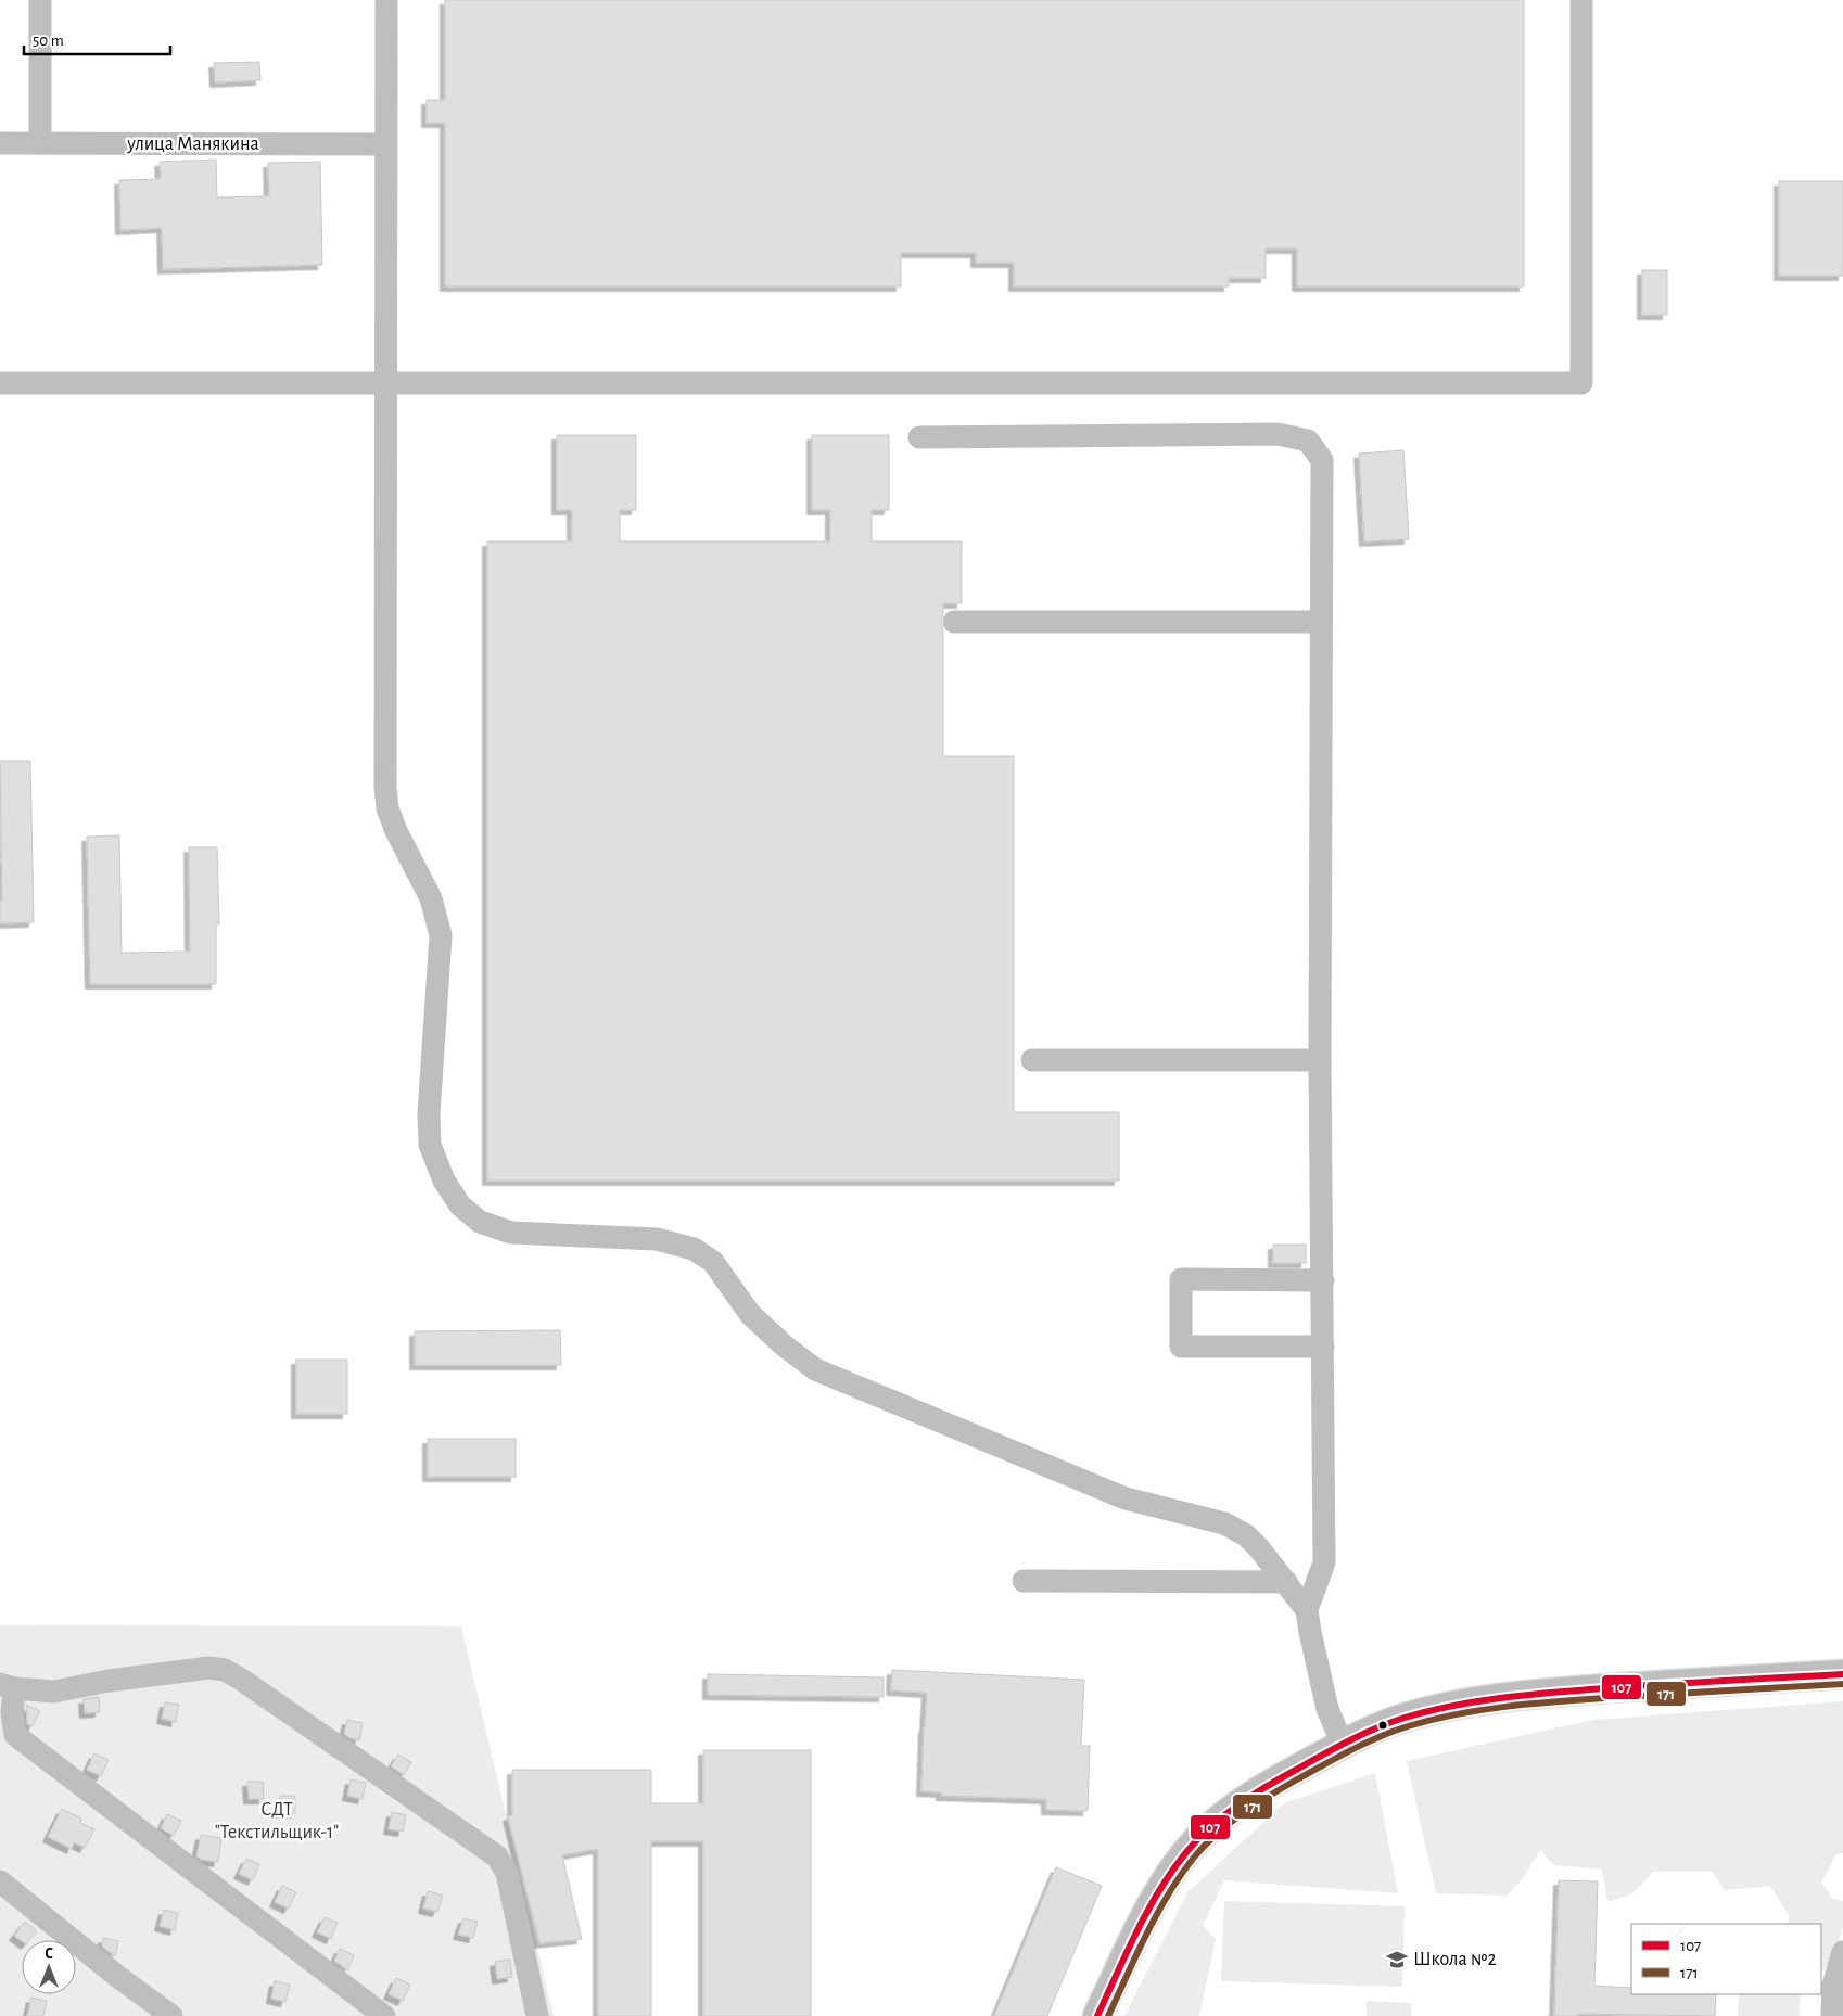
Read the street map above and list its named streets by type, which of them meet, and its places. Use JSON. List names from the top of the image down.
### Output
{
  "streets": {
    "lane": ["улица Манякина"]
  },
  "parks": ["СДТ \"Текстильщик-1\""],
  "places": {
    "school or university": ["Школа №2"]
  },
  "lines": ["transit line 107", "transit line 171"],
  "legend": ["107", "171"],
  "scale_bar": "50 m",
  "north": "top"
}
